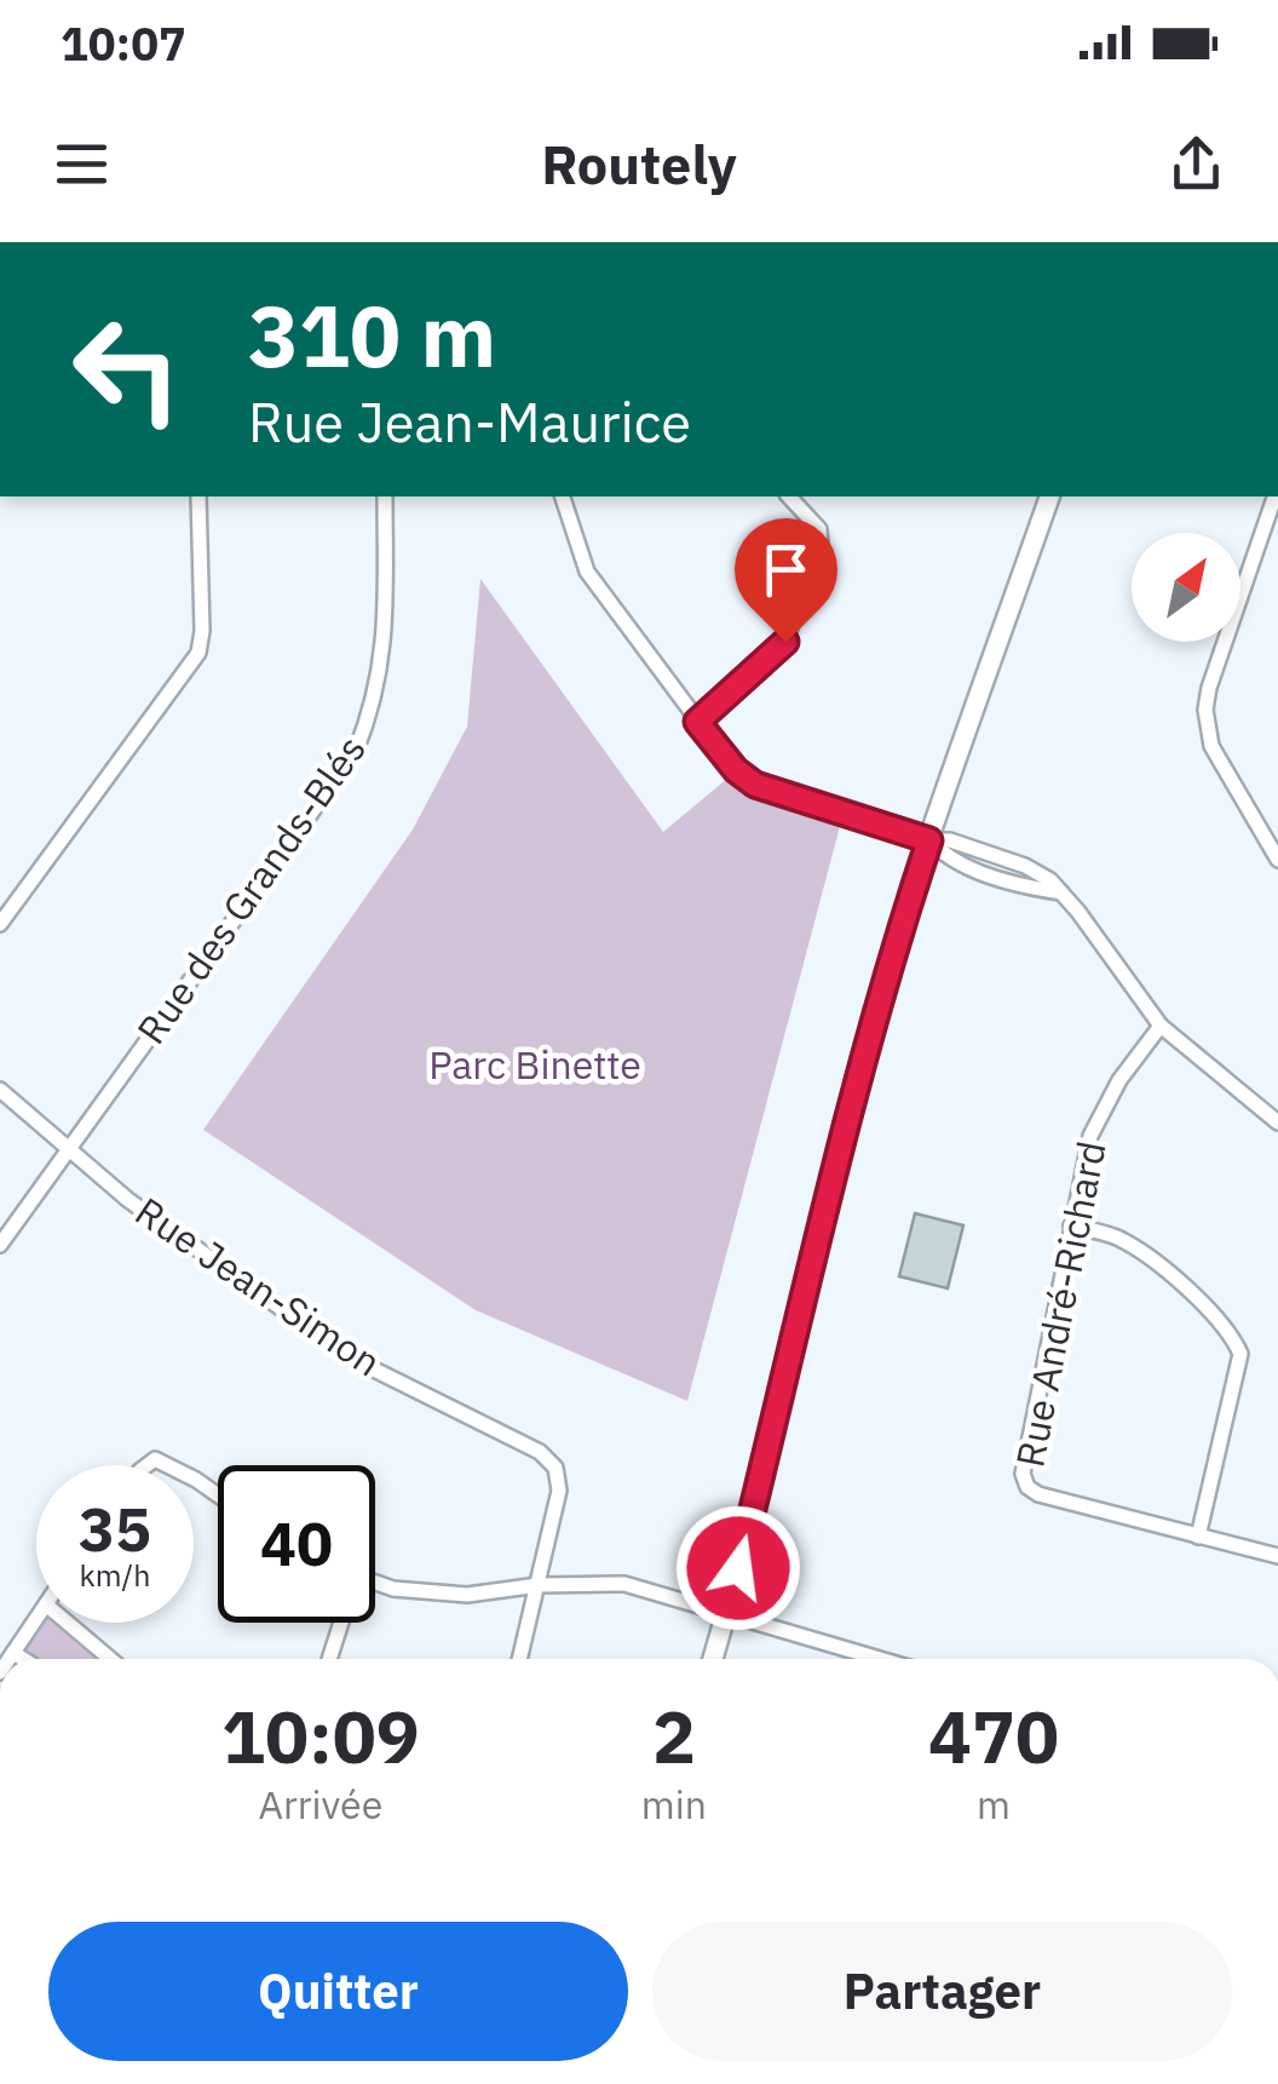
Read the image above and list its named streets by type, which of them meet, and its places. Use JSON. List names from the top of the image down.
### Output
{
  "streets": {
    "street": ["Rue des Grands-Blés", "Rue Jean-Simon", "Rue André-Richard"]
  },
  "crossings": [
    ["Rue des Grands-Blés", "Rue Jean-Simon"]
  ],
  "parks": ["Parc Binette"],
  "north": "top right",
  "page": {
    "status": "10:07",
    "header": "Routely",
    "turn": ["310 m", "Rue Jean-Maurice"],
    "speed": "35 km/h",
    "limit": "40",
    "eta": [
      "10:09",
      "Arrivée",
      "2",
      "min",
      "470",
      "m"
    ],
    "buttons": ["Quitter", "Partager"]
  }
}
